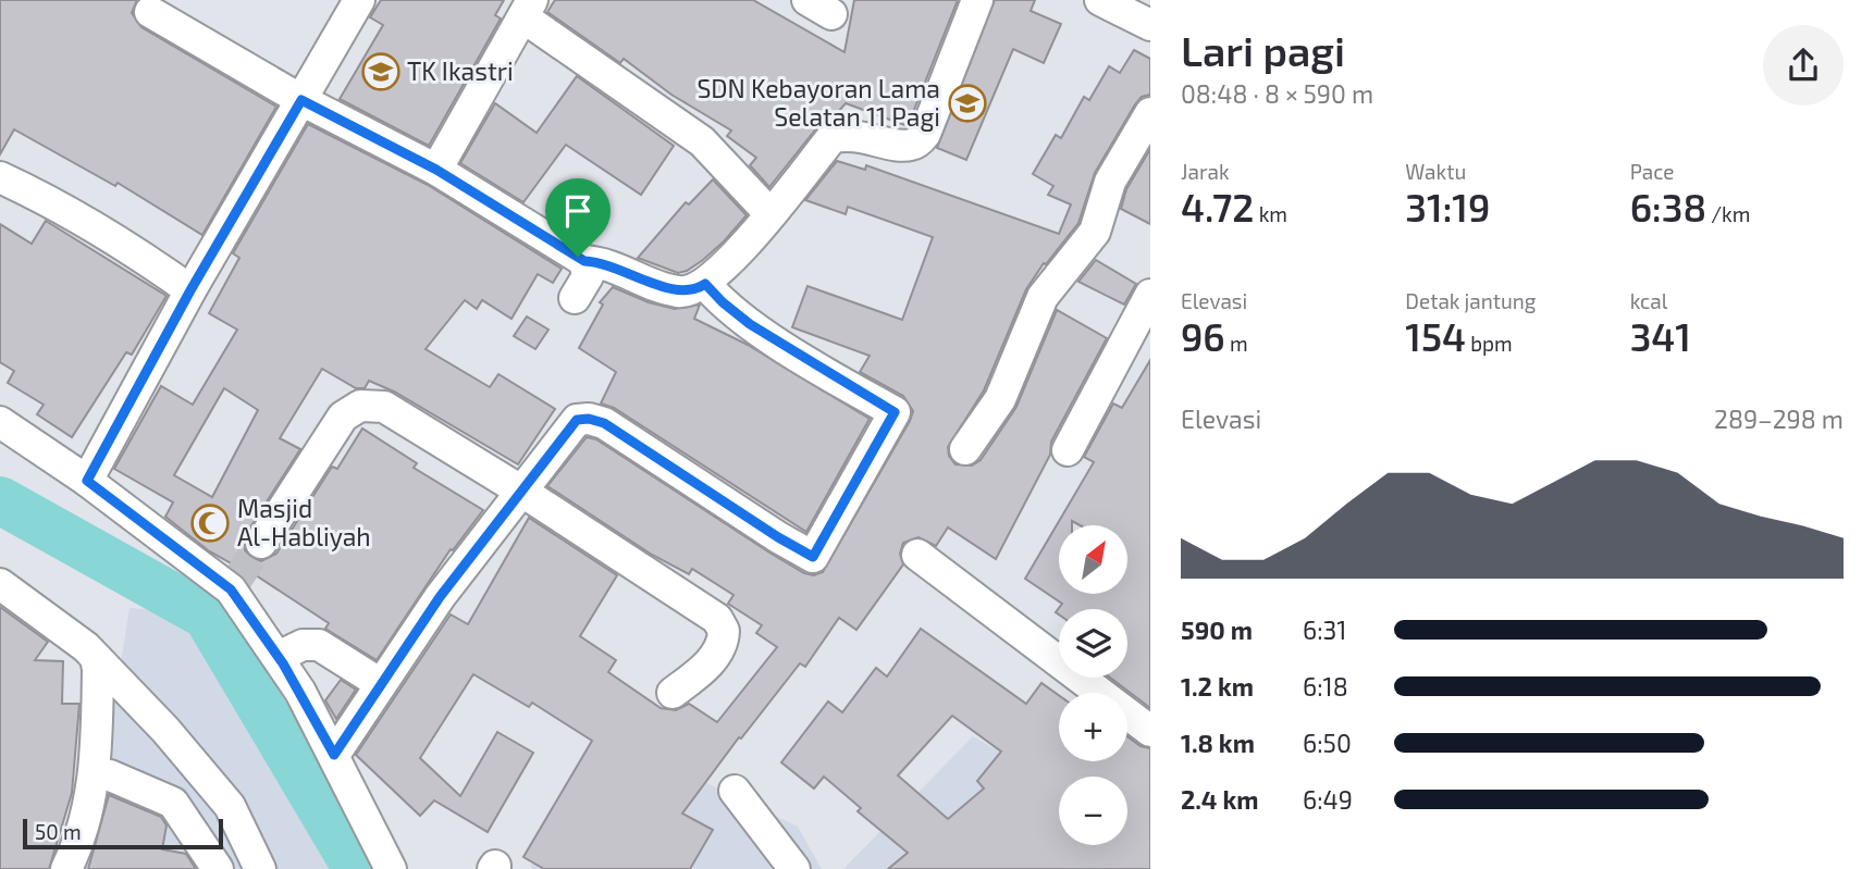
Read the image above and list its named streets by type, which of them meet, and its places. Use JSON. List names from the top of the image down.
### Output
{
  "places": {
    "school or university": ["TK Ikastri", "SDN Kebayoran Lama Selatan 11 Pagi"],
    "mosque": ["Masjid Al-Habliyah"]
  },
  "scale_bar": "50 m",
  "north": "top right",
  "page": {
    "heading": ["Lari pagi", "08:48 · 8 × 590 m"],
    "stats": [
      ["Jarak", "4.72 km"],
      ["Waktu", "31:19"],
      ["Pace", "6:38 /km"],
      ["Elevasi", "96 m"],
      ["Detak jantung", "154 bpm"],
      ["kcal", "341"]
    ],
    "chart": ["Elevasi", "289–298 m"],
    "map_buttons": ["+", "−"],
    "list": [
      {
        "name": "590 m",
        "note": "6:31"
      },
      {
        "name": "1.2 km",
        "note": "6:18"
      },
      {
        "name": "1.8 km",
        "note": "6:50"
      },
      {
        "name": "2.4 km",
        "note": "6:49"
      }
    ],
    "scale": "50 m"
  }
}
